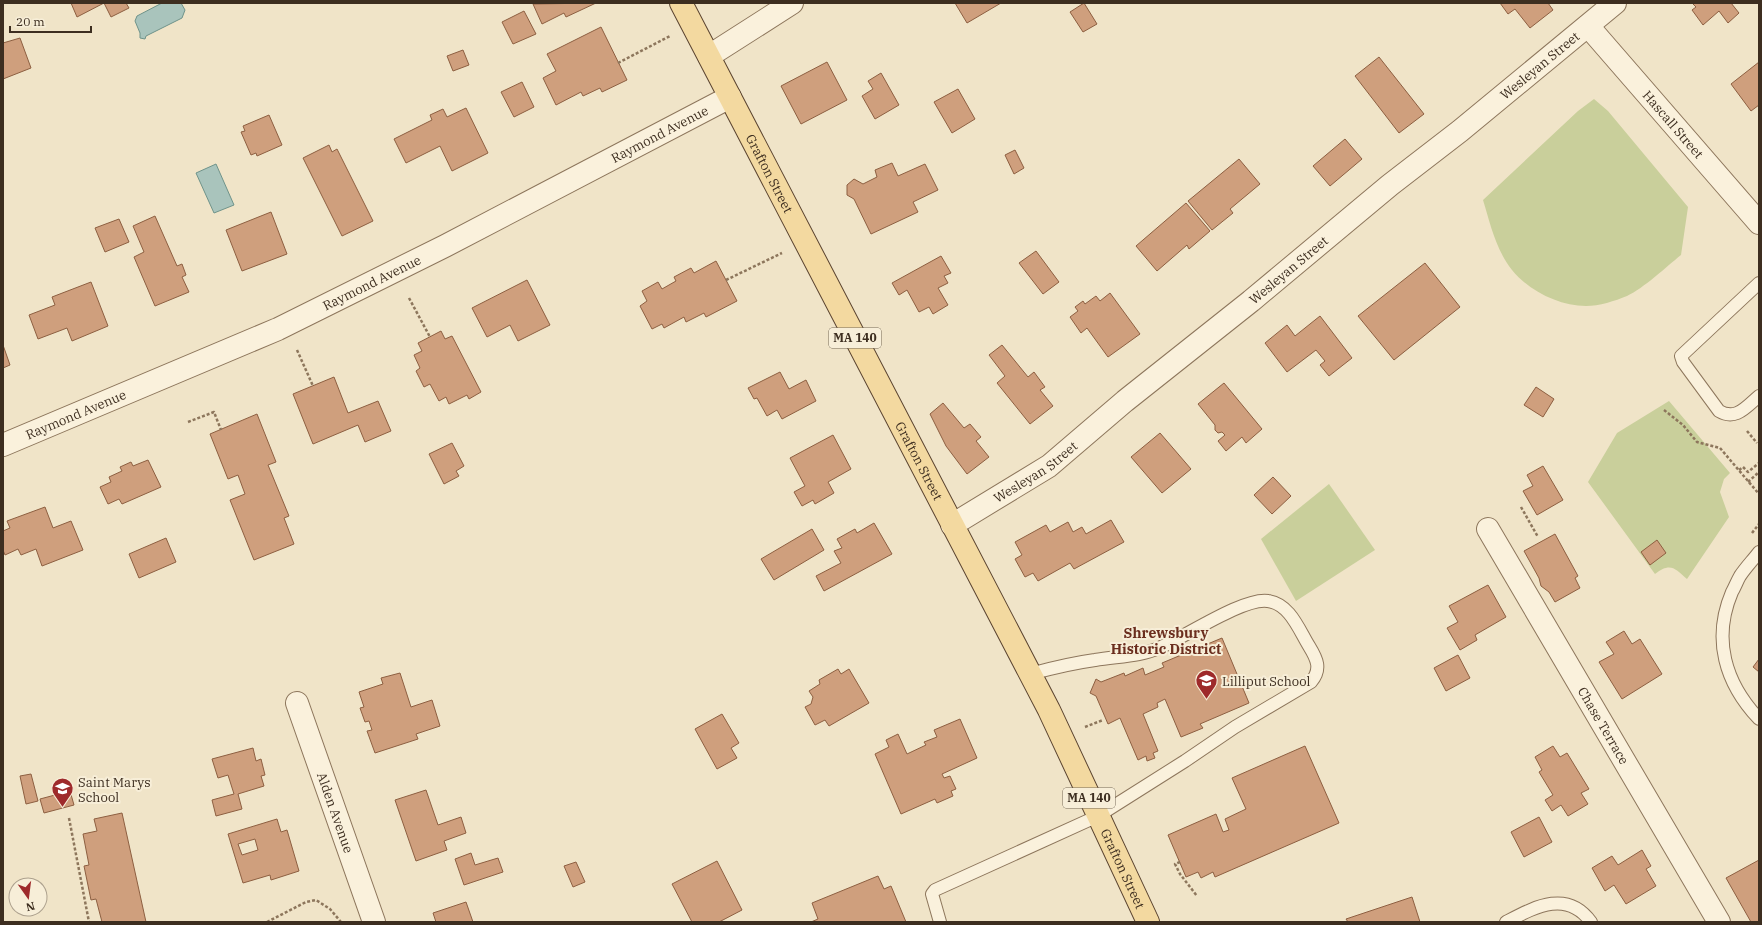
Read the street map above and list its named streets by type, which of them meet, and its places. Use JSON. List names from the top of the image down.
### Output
{
  "streets": {
    "main road": ["Grafton Street", "MA 140"],
    "street": [
      "Wesleyan Street",
      "Hascall Street",
      "Raymond Avenue",
      "Chase Terrace",
      "Alden Avenue"
    ]
  },
  "crossings": [
    ["Wesleyan Street", "Hascall Street"],
    ["Wesleyan Street", "Grafton Street"],
    ["Raymond Avenue", "Grafton Street"]
  ],
  "districts": ["Shrewsbury Historic District"],
  "places": {
    "school or university": ["Lilliput School", "Saint Marys School"]
  },
  "scale_bar": "20 m",
  "north": "bottom"
}
